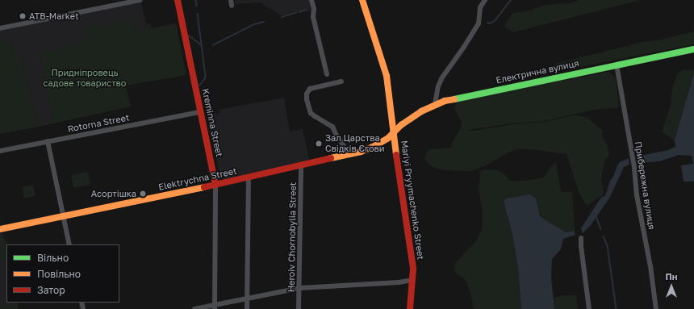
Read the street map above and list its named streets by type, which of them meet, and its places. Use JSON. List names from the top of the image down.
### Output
{
  "streets": {
    "street": [
      "Електрична вулиця",
      "Kreminna Street",
      "Rotorna Street",
      "Elektrychna Street",
      "Прибережна вулиця",
      "Mariyi Pryymachenko Street",
      "Heroiv Chornobylia Street"
    ]
  },
  "crossings": [
    ["Електрична вулиця", "Elektrychna Street"],
    ["Електрична вулиця", "Прибережна вулиця"],
    ["Електрична вулиця", "Mariyi Pryymachenko Street"],
    ["Kreminna Street", "Rotorna Street"],
    ["Kreminna Street", "Elektrychna Street"],
    ["Elektrychna Street", "Mariyi Pryymachenko Street"],
    ["Elektrychna Street", "Heroiv Chornobylia Street"]
  ],
  "parks": ["Придніпровець садове товариство"],
  "places": ["ATB-Market", "Зал Царства Свідків Єгови", "Асортішка"],
  "legend": ["Вільно", "Повільно", "Затор"],
  "north": "top"
}
